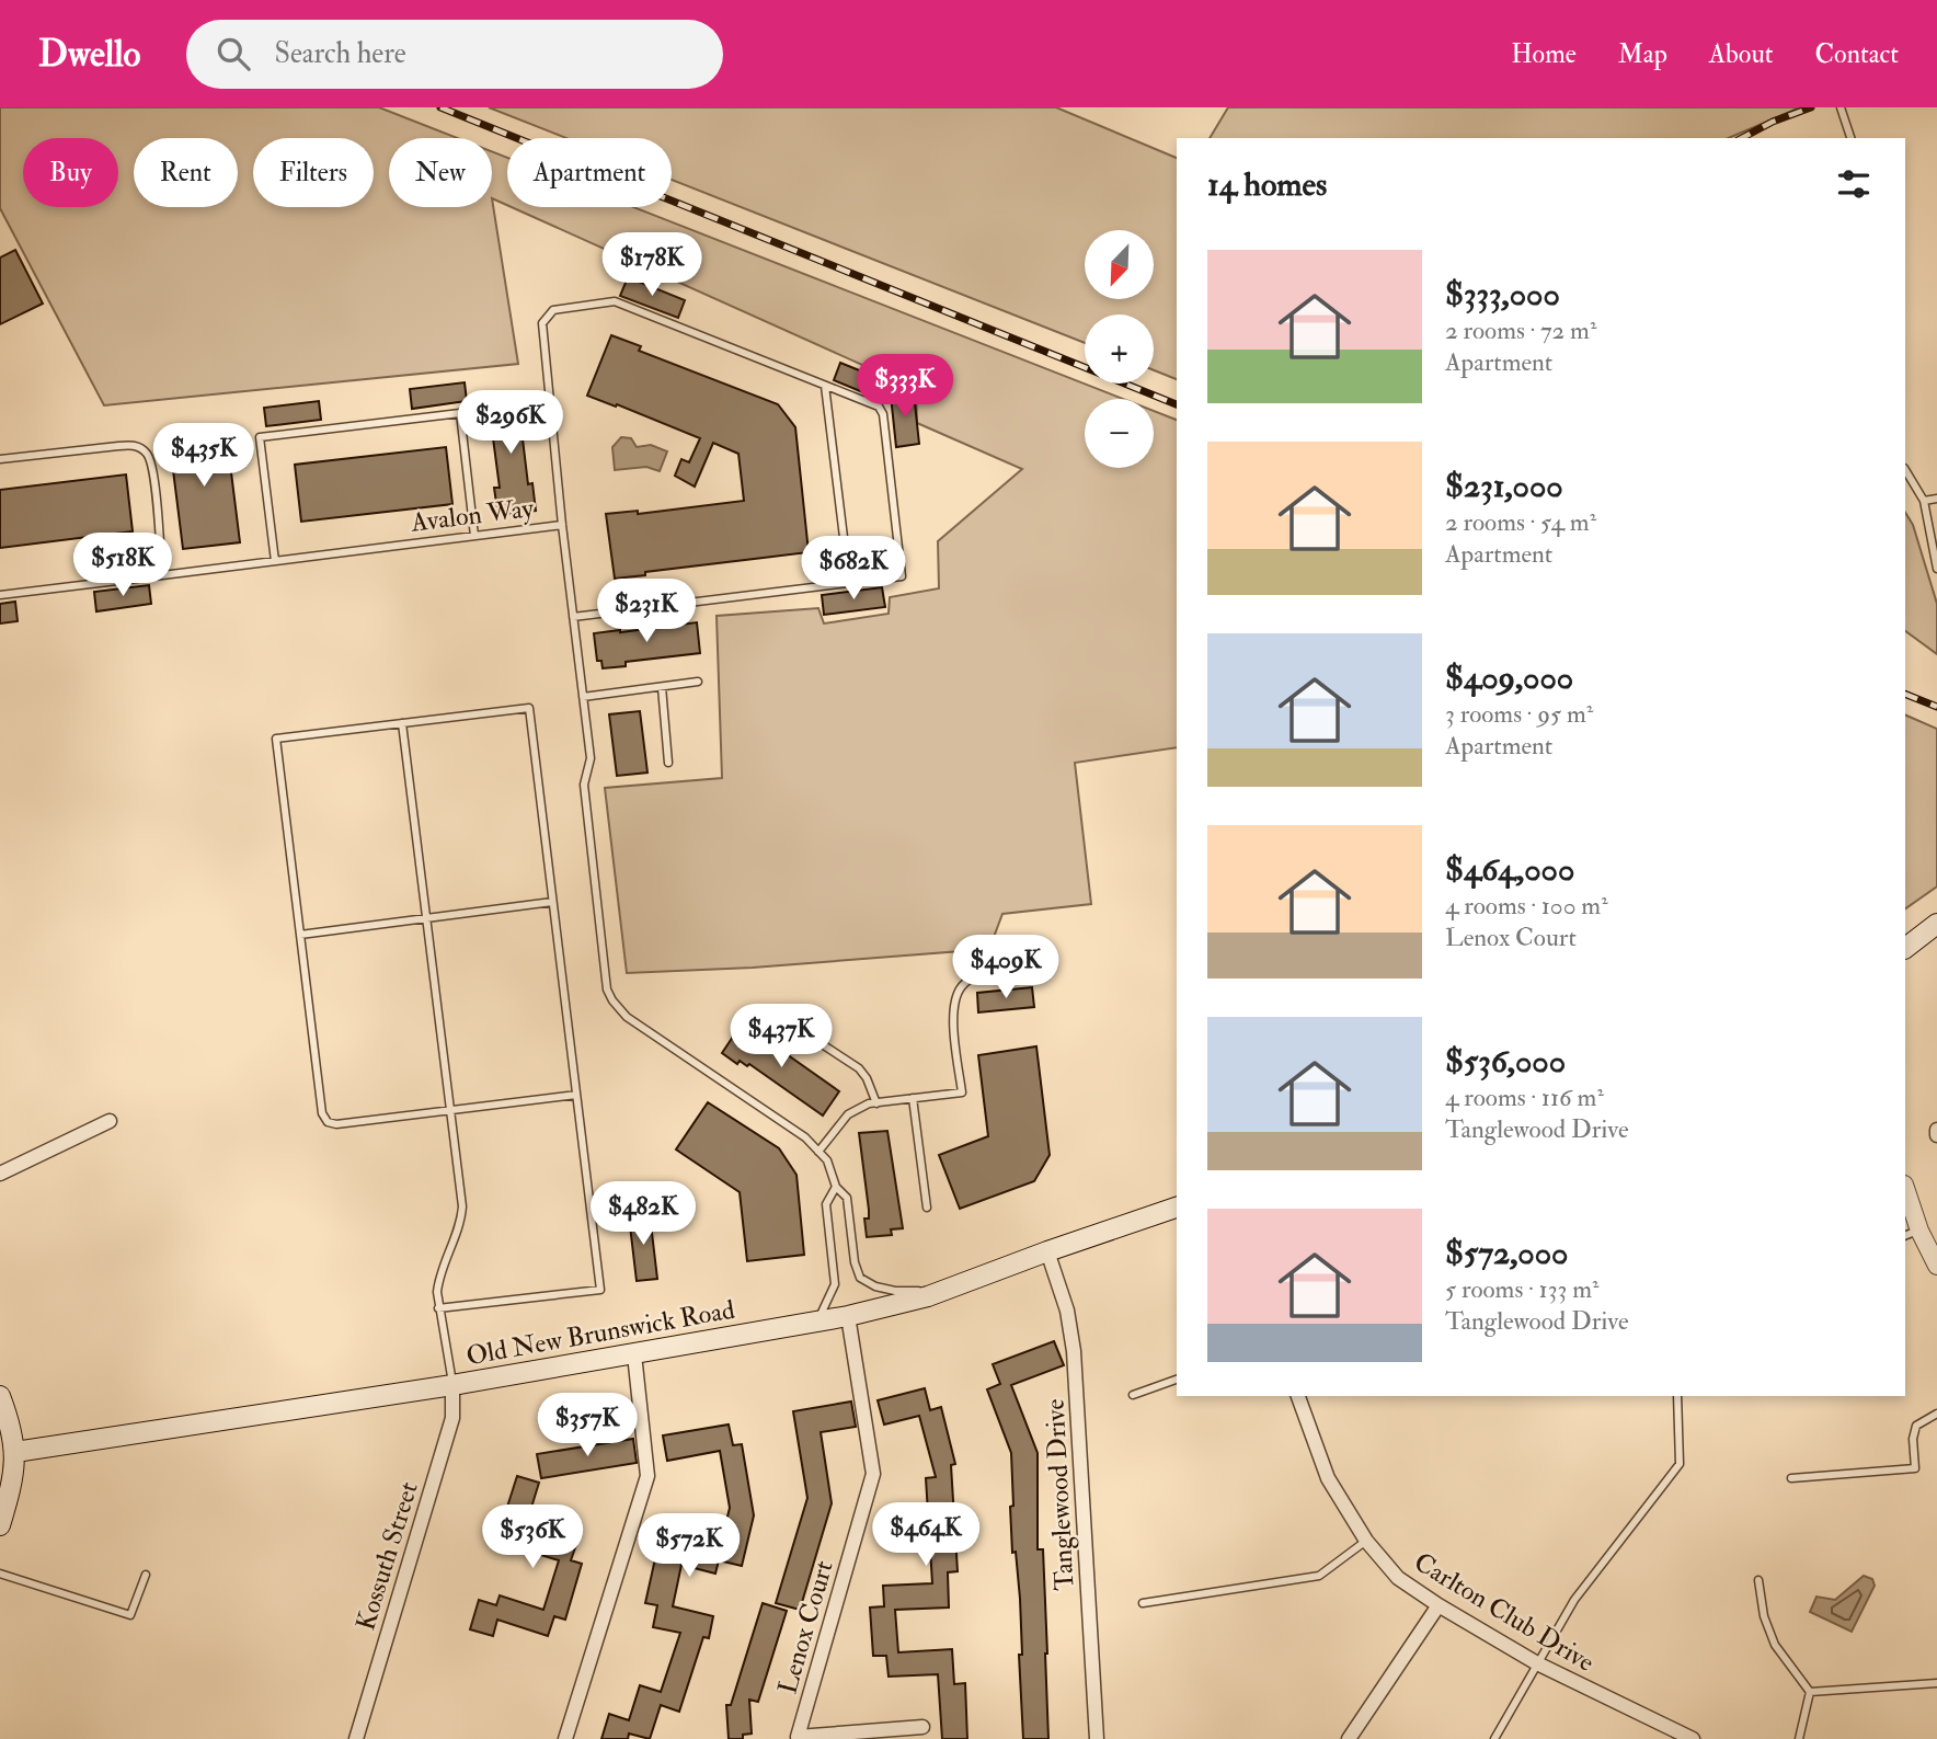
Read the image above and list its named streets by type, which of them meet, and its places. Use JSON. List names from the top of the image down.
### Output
{
  "streets": {
    "main road": ["Old New Brunswick Road"],
    "street": [
      "Tanglewood Drive",
      "Kossuth Street",
      "Carlton Club Drive",
      "Lenox Court"
    ],
    "lane": ["Avalon Way"]
  },
  "crossings": [
    ["Avalon Way", "Old New Brunswick Road"],
    ["Old New Brunswick Road", "Tanglewood Drive"],
    ["Old New Brunswick Road", "Kossuth Street"],
    ["Old New Brunswick Road", "Lenox Court"]
  ],
  "north": "bottom left",
  "page": {
    "header": "Dwello",
    "search": "Search here",
    "nav": [
      "Home",
      "Map",
      "About",
      "Contact"
    ],
    "chip": [
      "Buy",
      "Rent",
      "Filters",
      "New",
      "Apartment"
    ],
    "heading": "14 homes",
    "map_buttons": ["+", "−"],
    "list": [
      {
        "name": "$333,000",
        "note": "2 rooms · 72 m² · Apartment"
      },
      {
        "name": "$231,000",
        "note": "2 rooms · 54 m² · Apartment"
      },
      {
        "name": "$409,000",
        "note": "3 rooms · 95 m² · Apartment"
      },
      {
        "name": "$464,000",
        "note": "4 rooms · 100 m² · Lenox Court"
      },
      {
        "name": "$536,000",
        "note": "4 rooms · 116 m² · Tanglewood Drive"
      },
      {
        "name": "$572,000",
        "note": "5 rooms · 133 m² · Tanglewood Drive"
      }
    ],
    "price": [
      "$178K",
      "$333K",
      "$296K",
      "$435K",
      "$518K",
      "$682K",
      "$231K",
      "$409K",
      "$437K",
      "$482K",
      "$357K",
      "$464K",
      "$536K",
      "$572K"
    ]
  }
}
